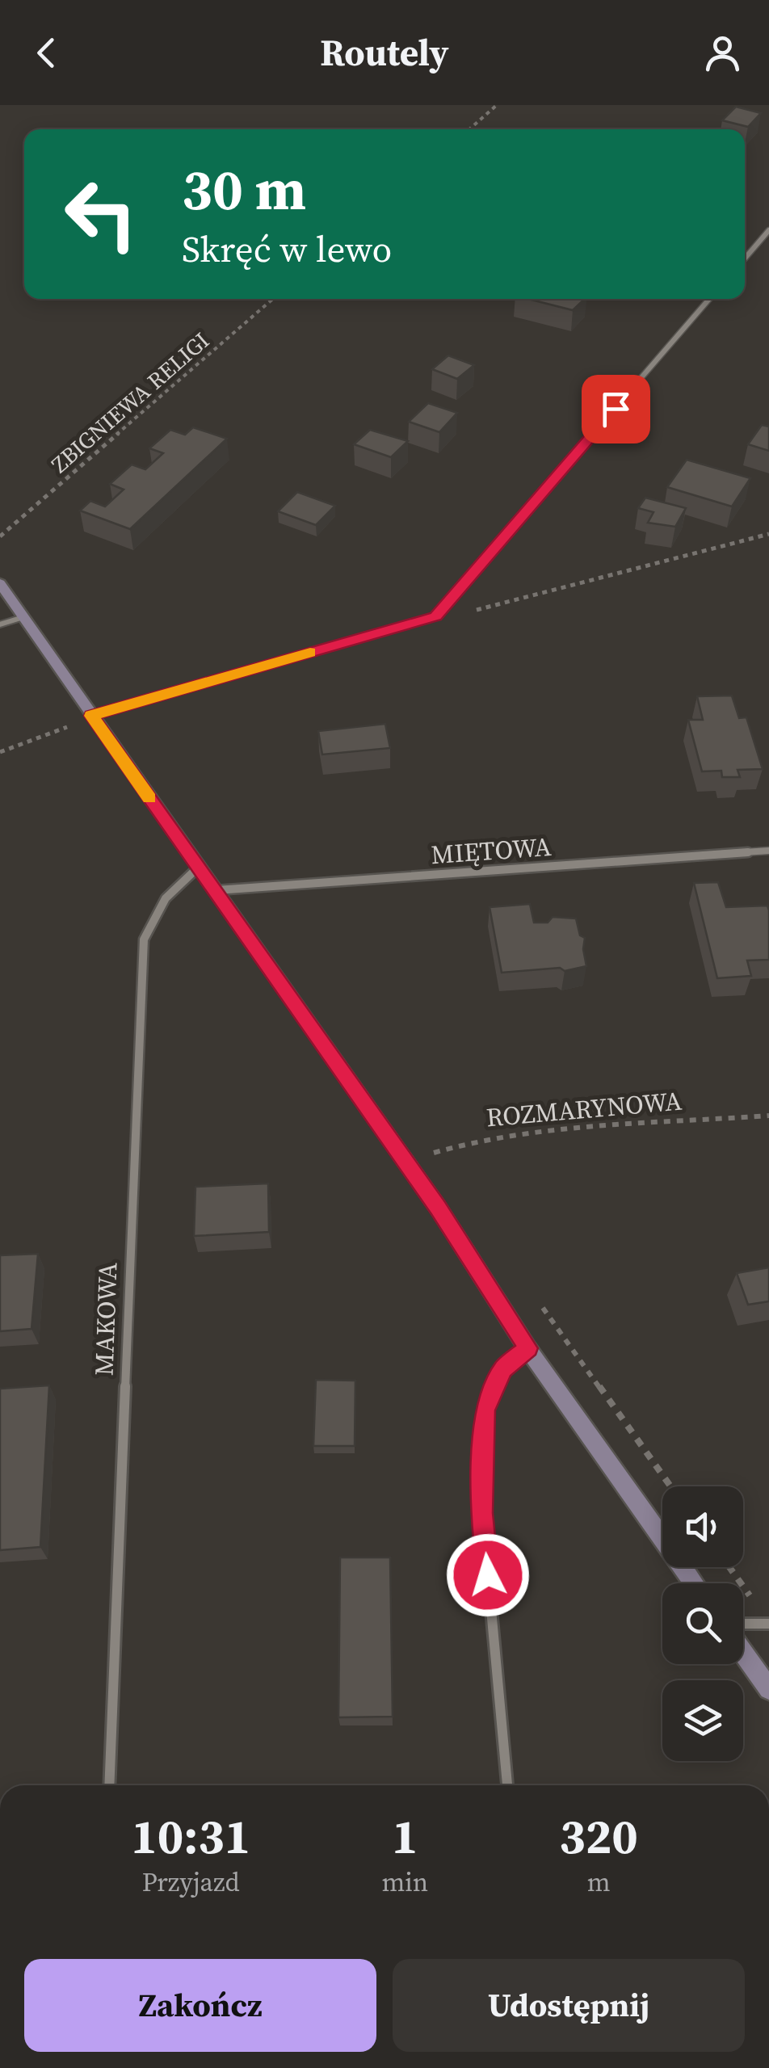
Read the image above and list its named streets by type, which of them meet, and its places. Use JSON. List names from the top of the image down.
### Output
{
  "streets": {
    "street": ["MIĘTOWA", "MAKOWA"],
    "path": ["ZBIGNIEWA RELIGI", "ROZMARYNOWA"]
  },
  "page": {
    "header": "Routely",
    "turn": ["30 m", "Skręć w lewo"],
    "eta": [
      "10:31",
      "Przyjazd",
      "1",
      "min",
      "320",
      "m"
    ],
    "buttons": ["Zakończ", "Udostępnij"]
  }
}
